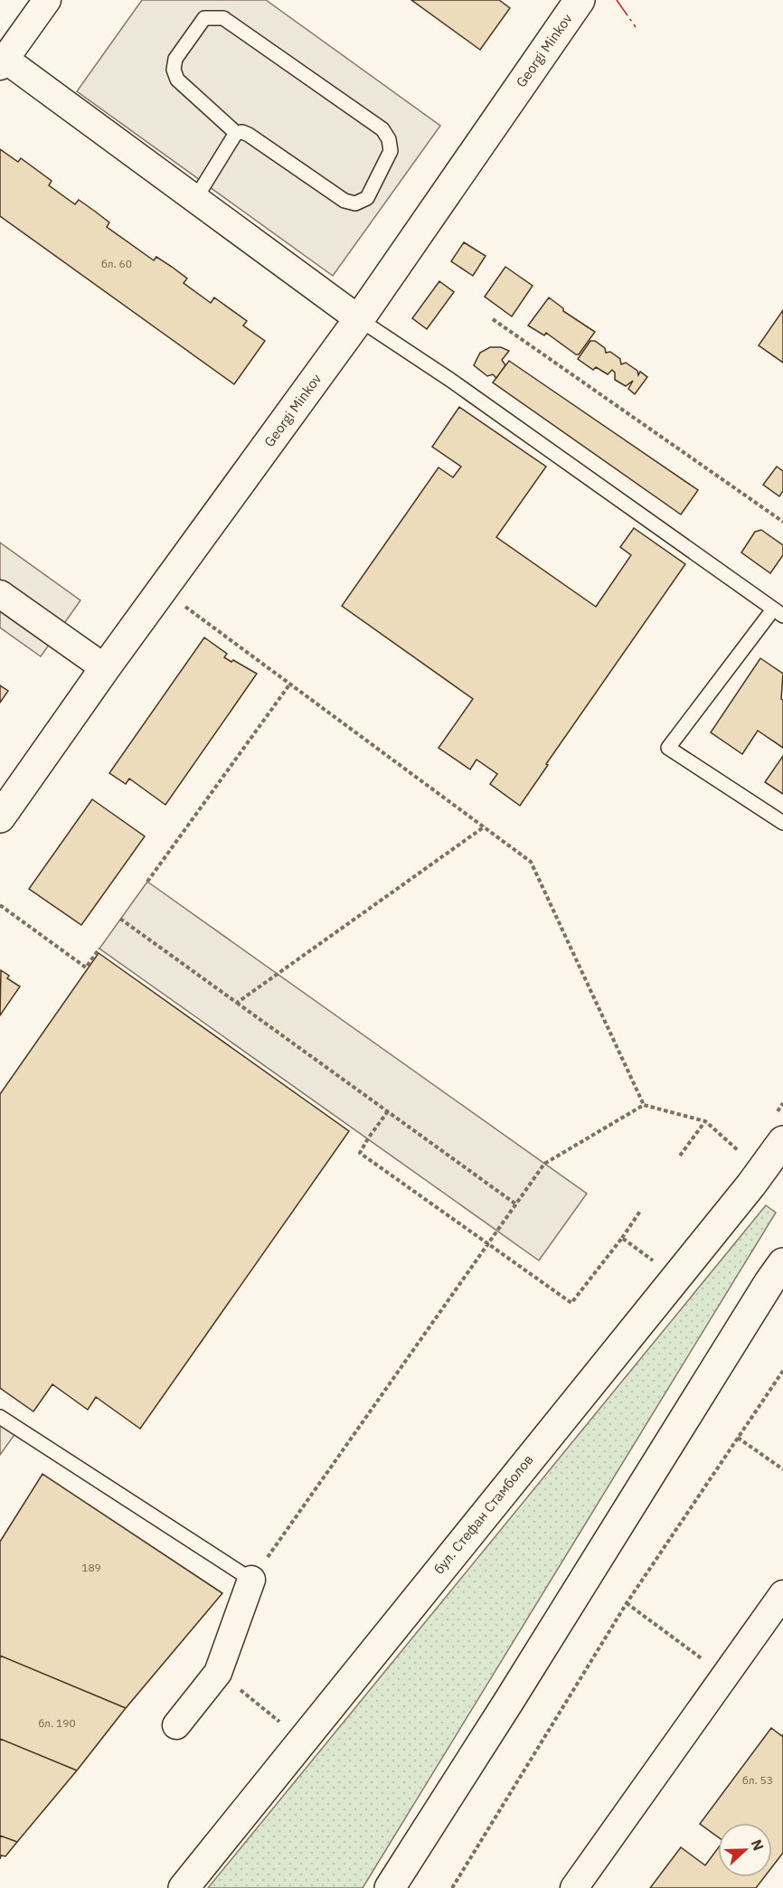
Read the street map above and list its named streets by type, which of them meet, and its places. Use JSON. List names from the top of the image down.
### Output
{
  "streets": {
    "main road": ["Georgi Minkov", "бул. Стефан Стамболов"]
  },
  "house_numbers": [
    "бл. 60",
    "189",
    "бл. 190",
    "бл. 53"
  ],
  "north": "right"
}
